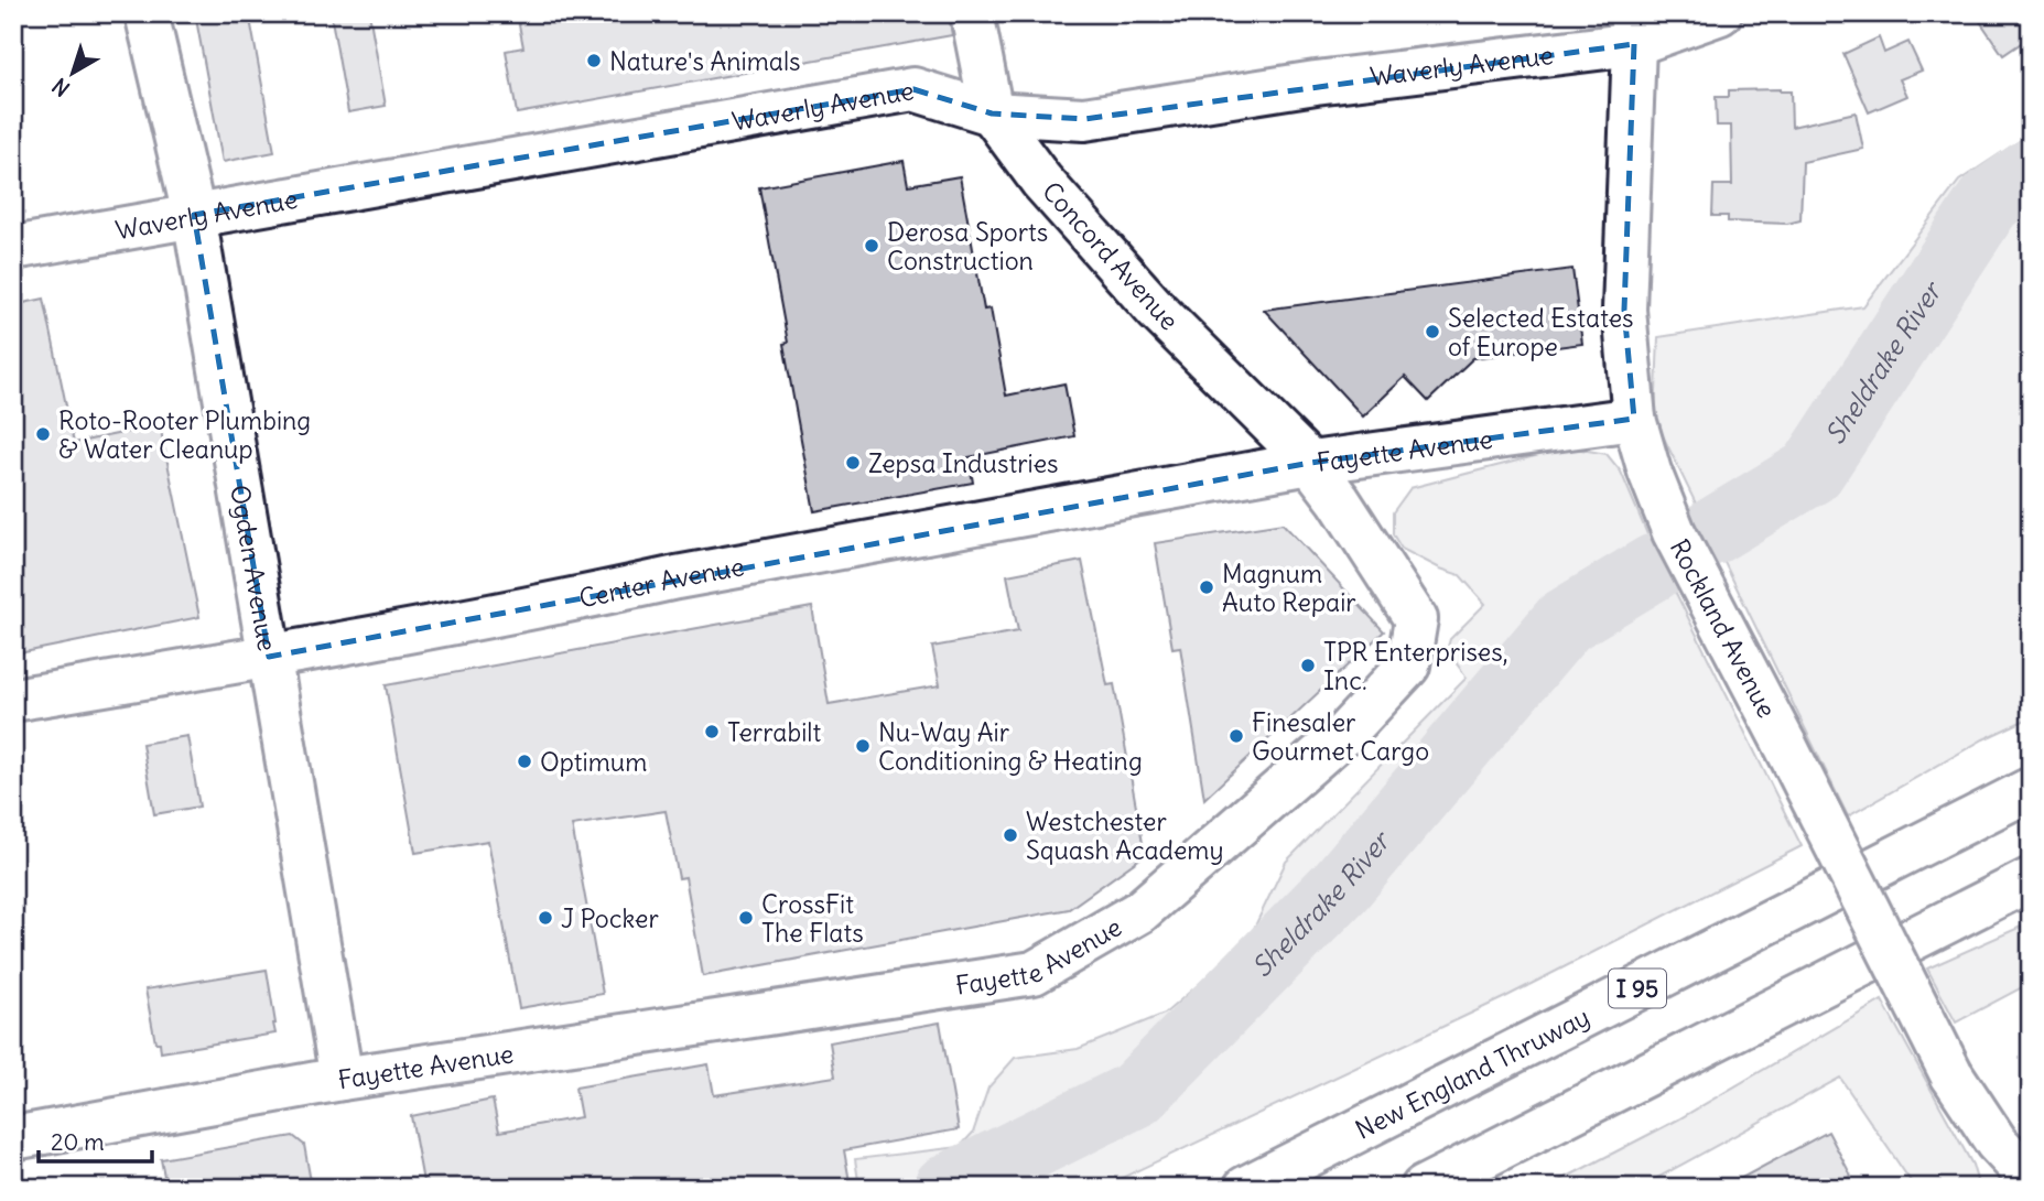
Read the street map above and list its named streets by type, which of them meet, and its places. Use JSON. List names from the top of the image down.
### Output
{
  "streets": {
    "main road": [
      "Waverly Avenue",
      "Concord Avenue",
      "Fayette Avenue",
      "Ogden Avenue",
      "Center Avenue",
      "Rockland Avenue",
      "I 95",
      "New England Thruway"
    ]
  },
  "crossings": [
    ["Waverly Avenue", "Concord Avenue"],
    ["Waverly Avenue", "Ogden Avenue"],
    ["Waverly Avenue", "Rockland Avenue"],
    ["Concord Avenue", "Fayette Avenue"],
    ["Concord Avenue", "Center Avenue"],
    ["Fayette Avenue", "Ogden Avenue"],
    ["Fayette Avenue", "Center Avenue"],
    ["Fayette Avenue", "Rockland Avenue"],
    ["Ogden Avenue", "Center Avenue"]
  ],
  "water": ["Sheldrake River"],
  "places": [
    "Nature's Animals",
    "Derosa Sports Construction",
    "Selected Estates of Europe",
    "Roto-Rooter Plumbing & Water Cleanup",
    "Zepsa Industries",
    "Magnum Auto Repair",
    "TPR Enterprises, Inc.",
    "Terrabilt",
    "Finesaler Gourmet Cargo",
    "Nu-Way Air Conditioning & Heating",
    "Optimum",
    "Westchester Squash Academy",
    "J Pocker",
    "CrossFit The Flats"
  ],
  "scale_bar": "20 m",
  "north": "bottom left"
}
